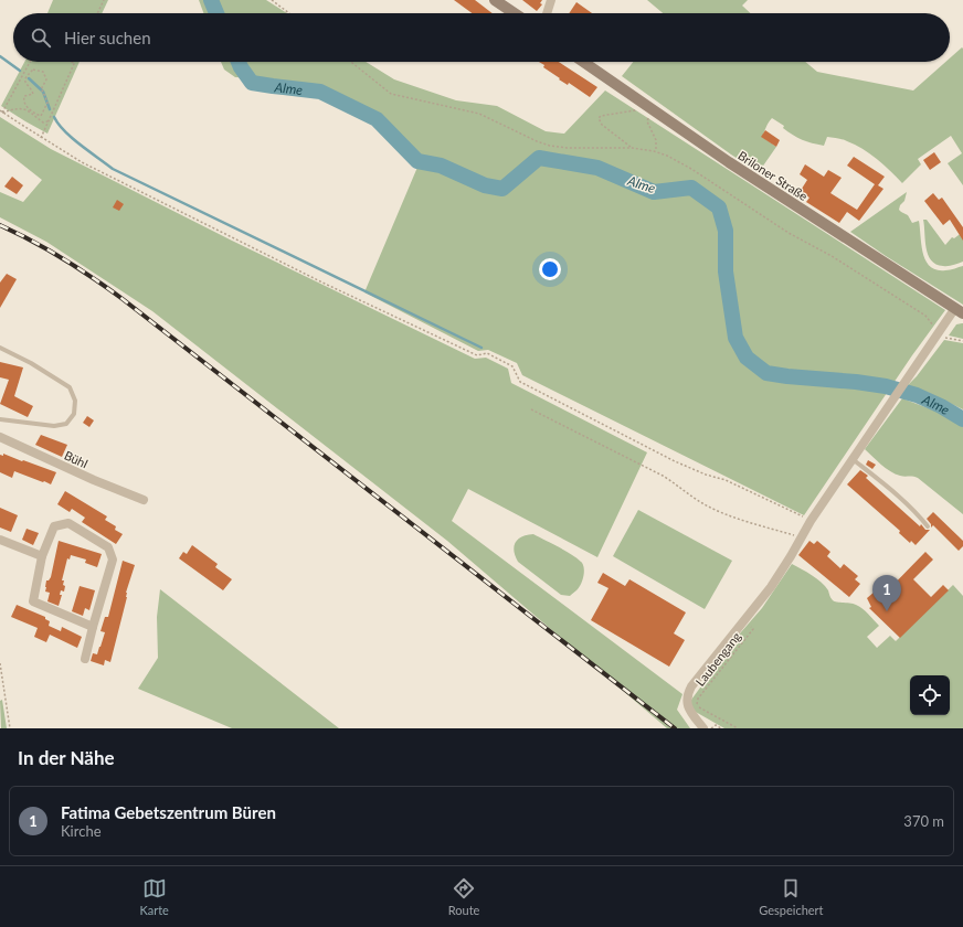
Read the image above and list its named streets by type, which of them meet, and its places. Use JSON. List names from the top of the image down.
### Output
{
  "streets": {
    "main road": ["Briloner Straße"],
    "street": ["Bühl"],
    "path": ["Laubengang"]
  },
  "water": ["Alme"],
  "page": {
    "search": "Hier suchen",
    "pins": "1",
    "heading": "In der Nähe",
    "list": [
      {
        "mark": "1",
        "name": "Fatima Gebetszentrum Büren",
        "note": "Kirche",
        "value": "370 m"
      }
    ],
    "nav": ["Karte", "Route", "Gespeichert"]
  }
}
